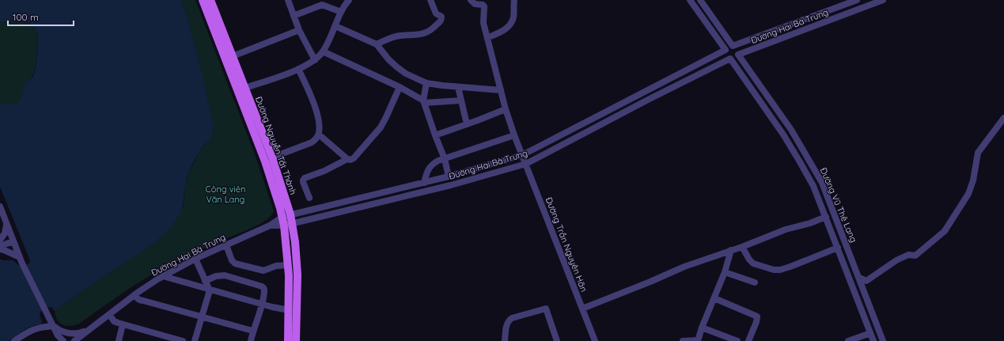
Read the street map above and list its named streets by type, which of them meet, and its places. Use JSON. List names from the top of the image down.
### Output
{
  "streets": {
    "main road": ["Đường Nguyễn Tất Thành"],
    "street": ["Đường Hai Bà Trưng", "Đường Vũ Thê Lang", "Đường Trần Nguyên Hãn"]
  },
  "crossings": [
    ["Đường Hai Bà Trưng", "Đường Nguyễn Tất Thành"],
    ["Đường Hai Bà Trưng", "Đường Vũ Thê Lang"],
    ["Đường Hai Bà Trưng", "Đường Trần Nguyên Hãn"]
  ],
  "parks": ["Công viên Văn Lang"],
  "scale_bar": "100 m"
}
